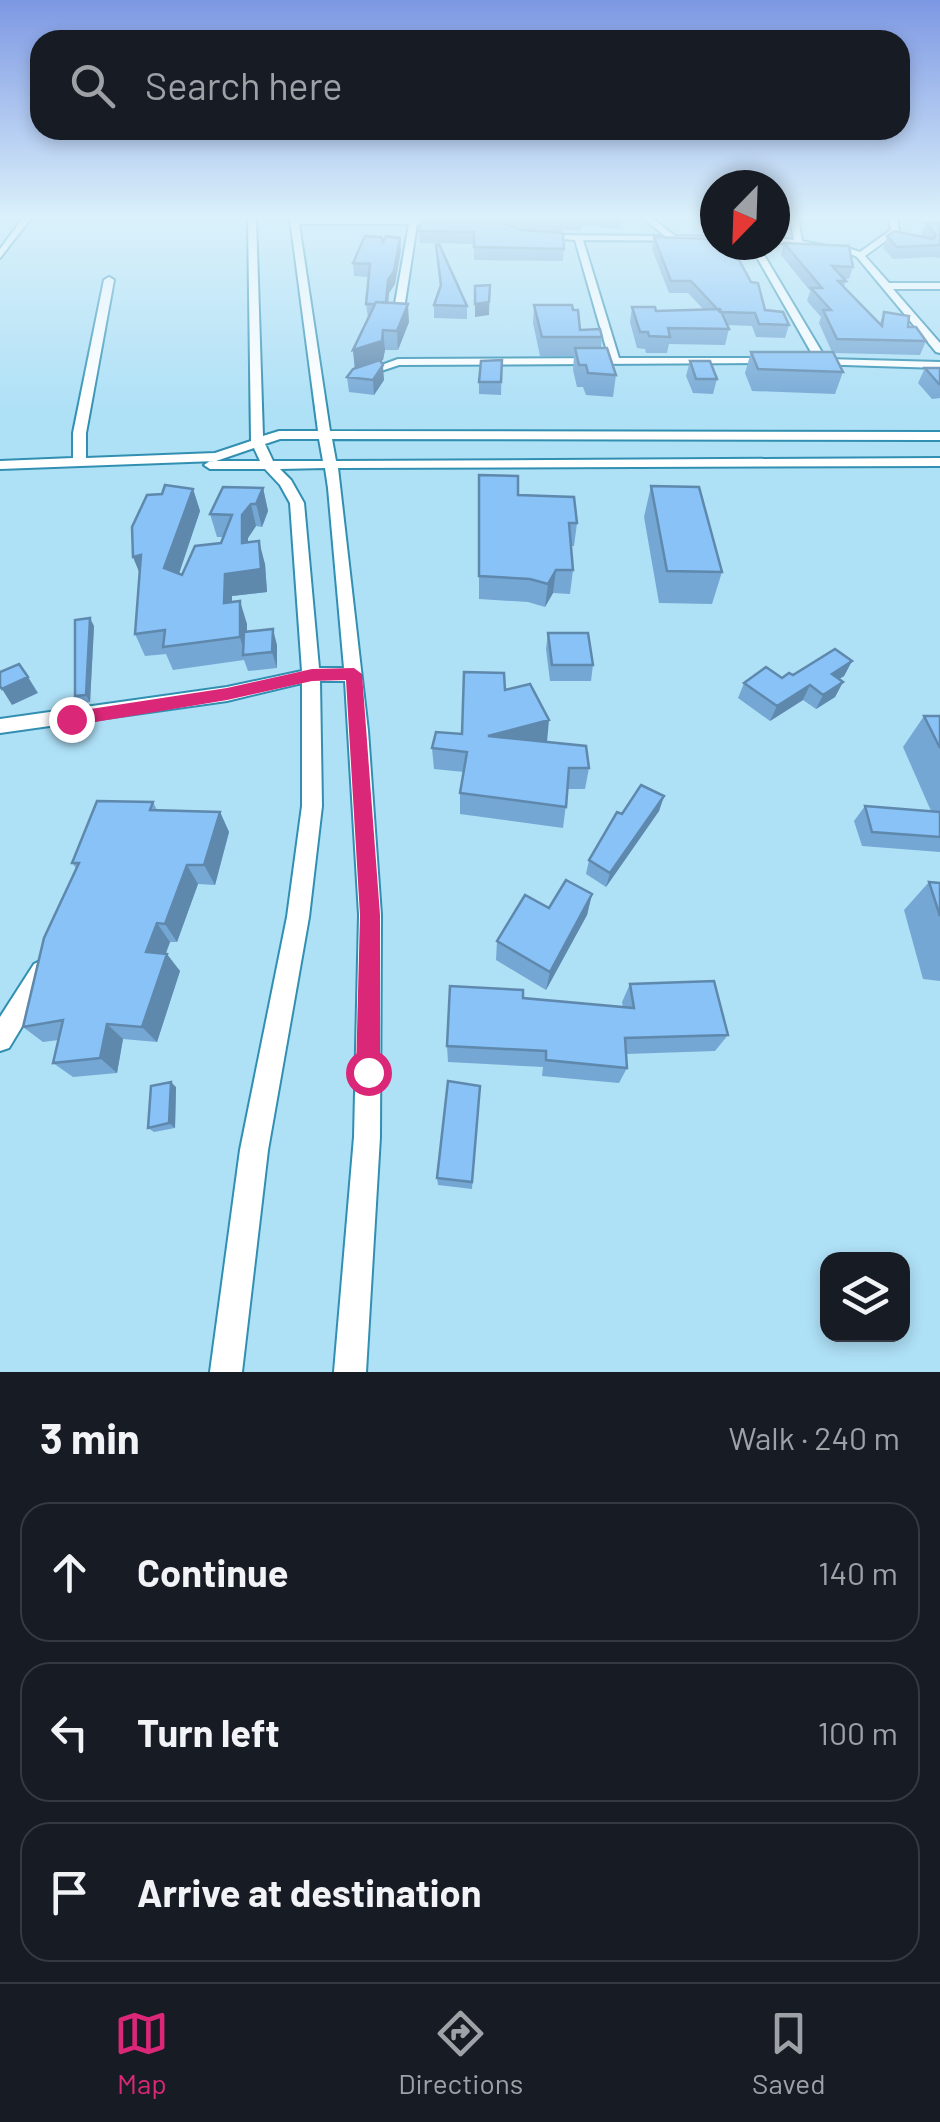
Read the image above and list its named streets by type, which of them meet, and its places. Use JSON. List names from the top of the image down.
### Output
{
  "north": "bottom left",
  "page": {
    "search": "Search here",
    "heading": ["3 min", "Walk · 240 m"],
    "list": [
      ["Continue", "140 m"],
      ["Turn left", "100 m"],
      "Arrive at destination"
    ],
    "nav": ["Map", "Directions", "Saved"]
  }
}
